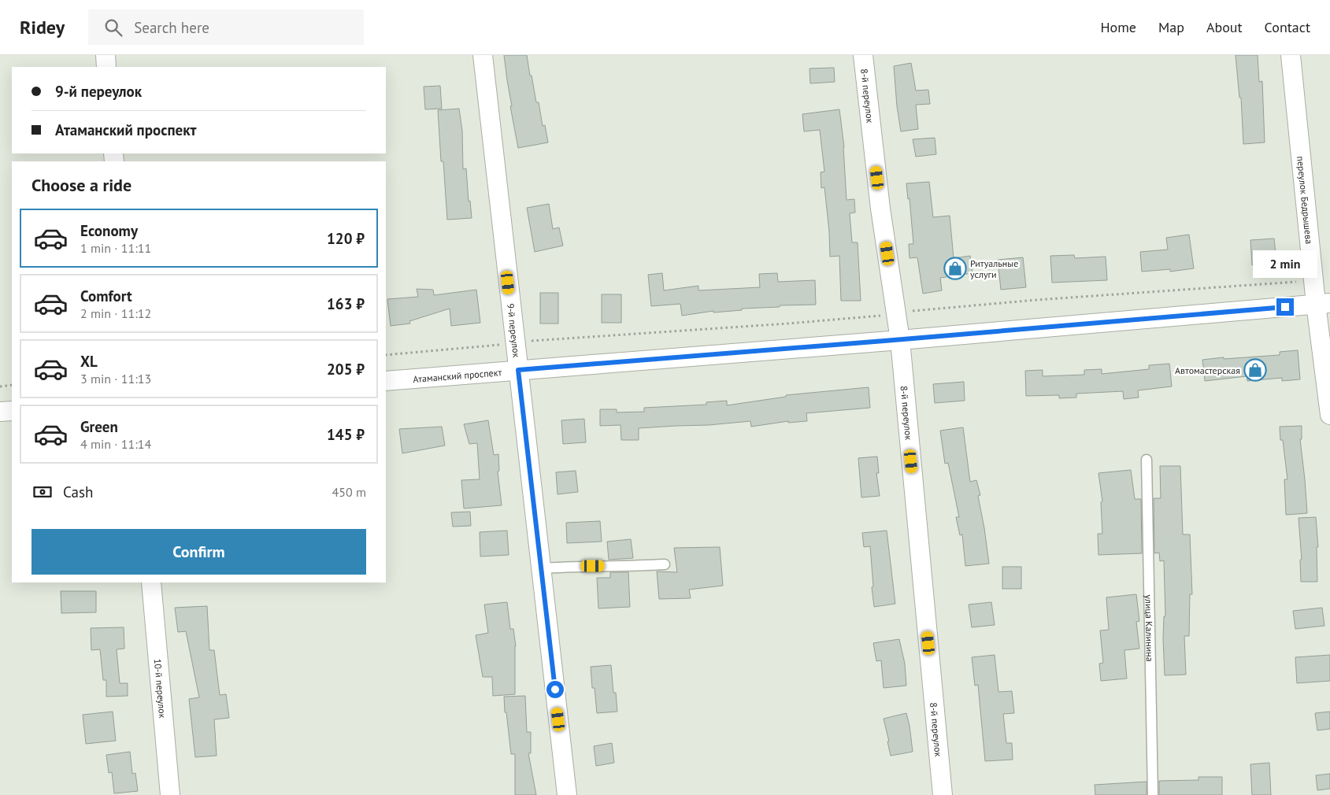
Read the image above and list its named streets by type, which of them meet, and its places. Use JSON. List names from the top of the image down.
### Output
{
  "streets": {
    "street": [
      "8-й переулок",
      "переулок Бедрышева",
      "9-й переулок",
      "Атаманский проспект",
      "10-й переулок"
    ],
    "lane": ["улица Калинина"]
  },
  "crossings": [
    ["8-й переулок", "Атаманский проспект"],
    ["переулок Бедрышева", "Атаманский проспект"],
    ["9-й переулок", "Атаманский проспект"]
  ],
  "places": {
    "shop": ["Ритуальные услуги", "Автомастерская"]
  },
  "page": {
    "header": "Ridey",
    "search": "Search here",
    "nav": [
      "Home",
      "Map",
      "About",
      "Contact"
    ],
    "banner": ["9-й переулок", "Атаманский проспект"],
    "heading": "Choose a ride",
    "list": [
      {
        "name": "Economy",
        "note": "1 min · 11:11",
        "value": "120 ₽"
      },
      {
        "name": "Comfort",
        "note": "2 min · 11:12",
        "value": "163 ₽"
      },
      {
        "name": "XL",
        "note": "3 min · 11:13",
        "value": "205 ₽"
      },
      {
        "name": "Green",
        "note": "4 min · 11:14",
        "value": "145 ₽"
      }
    ],
    "bubble": "2 min",
    "pay": ["Cash", "450 m"],
    "buttons": "Confirm"
  }
}
